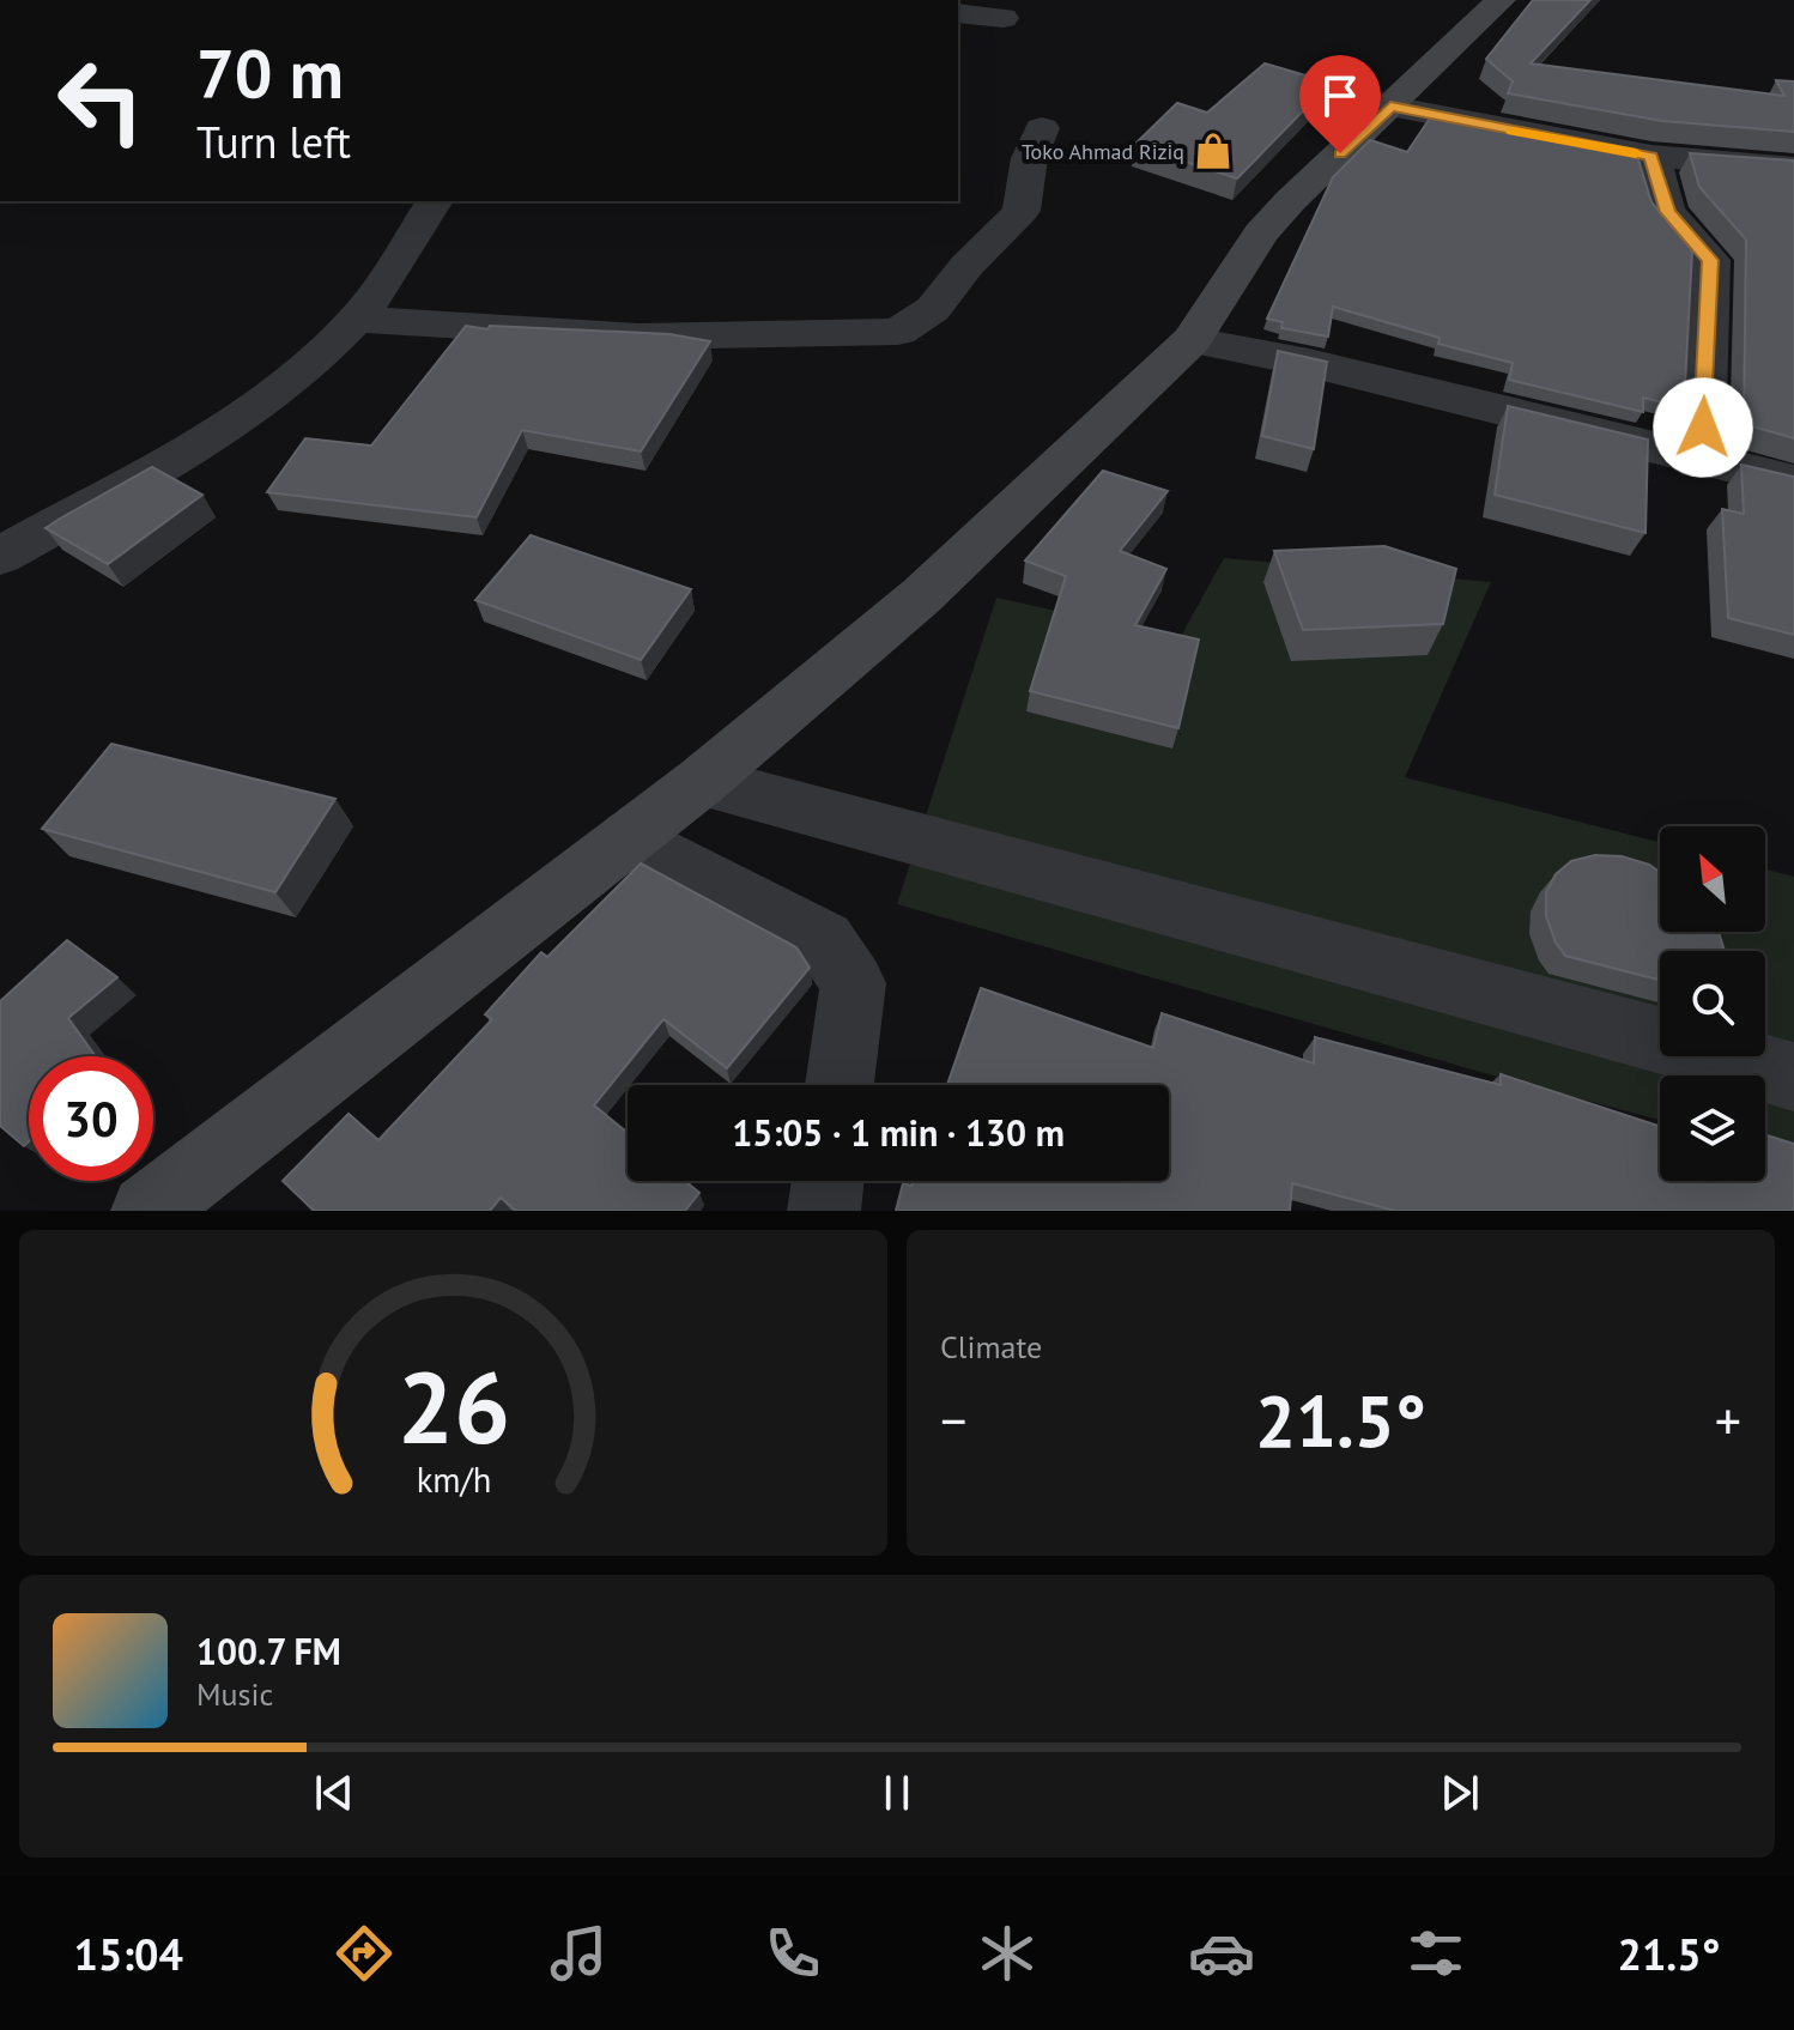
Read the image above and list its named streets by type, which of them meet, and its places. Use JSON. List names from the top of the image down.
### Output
{
  "places": {
    "shop": ["Toko Ahmad Riziq"]
  },
  "north": "top left",
  "page": {
    "turn": ["70 m", "Turn left"],
    "limit": "30",
    "trip": "15:05 · 1 min · 130 m",
    "tile": "Climate",
    "heat": ["−", "21.5°", "+"],
    "song": ["100.7 FM", "Music"],
    "tabs": ["15:04", "21.5°"],
    "gauge": ["26", "km/h"]
  }
}
